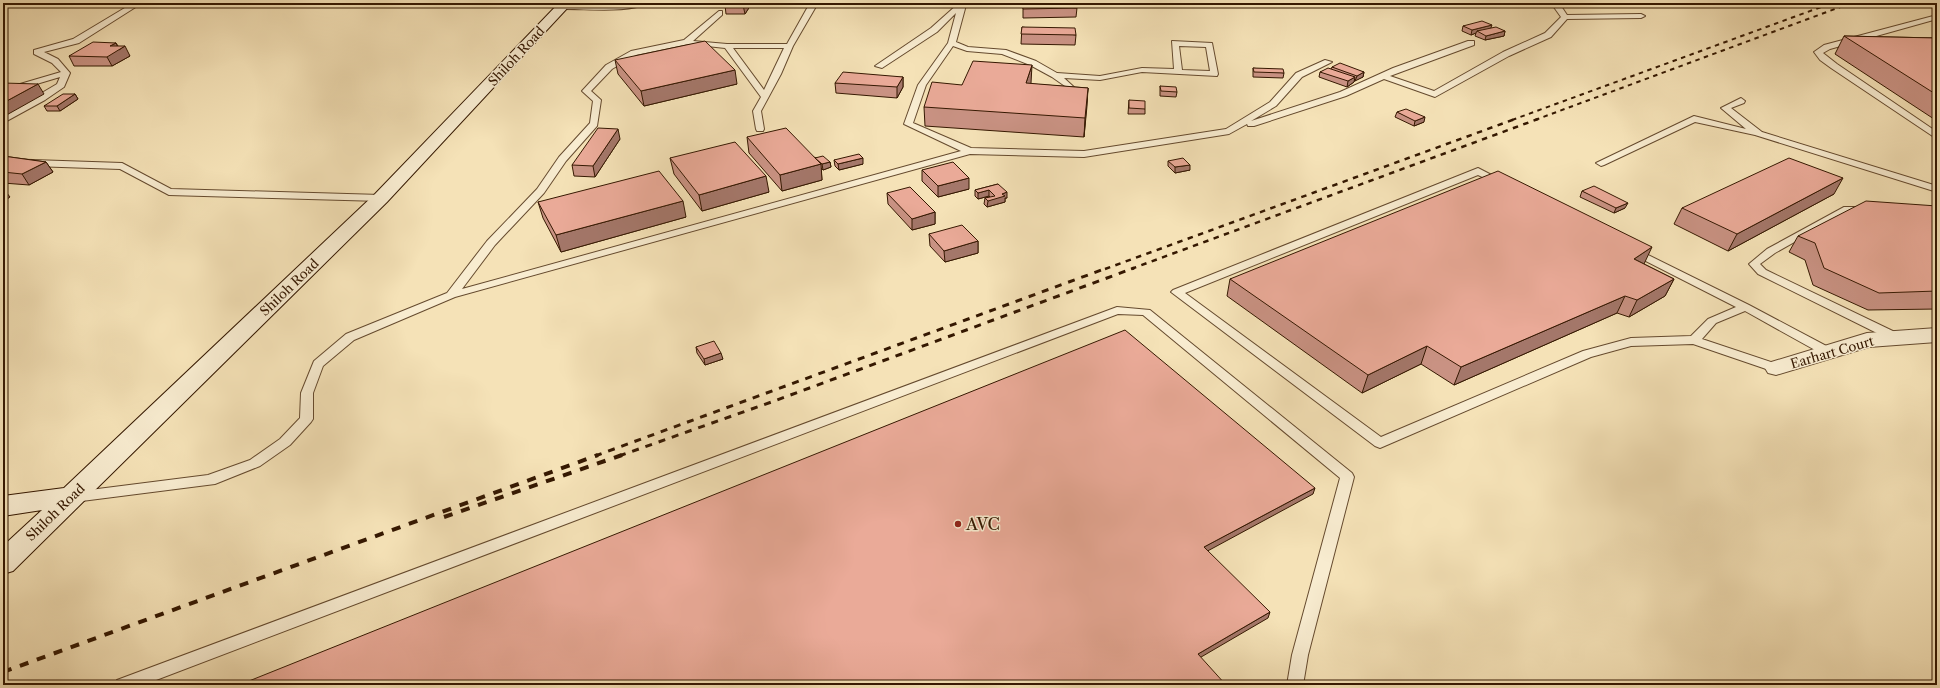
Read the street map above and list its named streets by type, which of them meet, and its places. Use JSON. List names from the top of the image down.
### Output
{
  "streets": {
    "main road": ["Shiloh Road", "Earhart Court"]
  },
  "places": ["AVC"]
}
